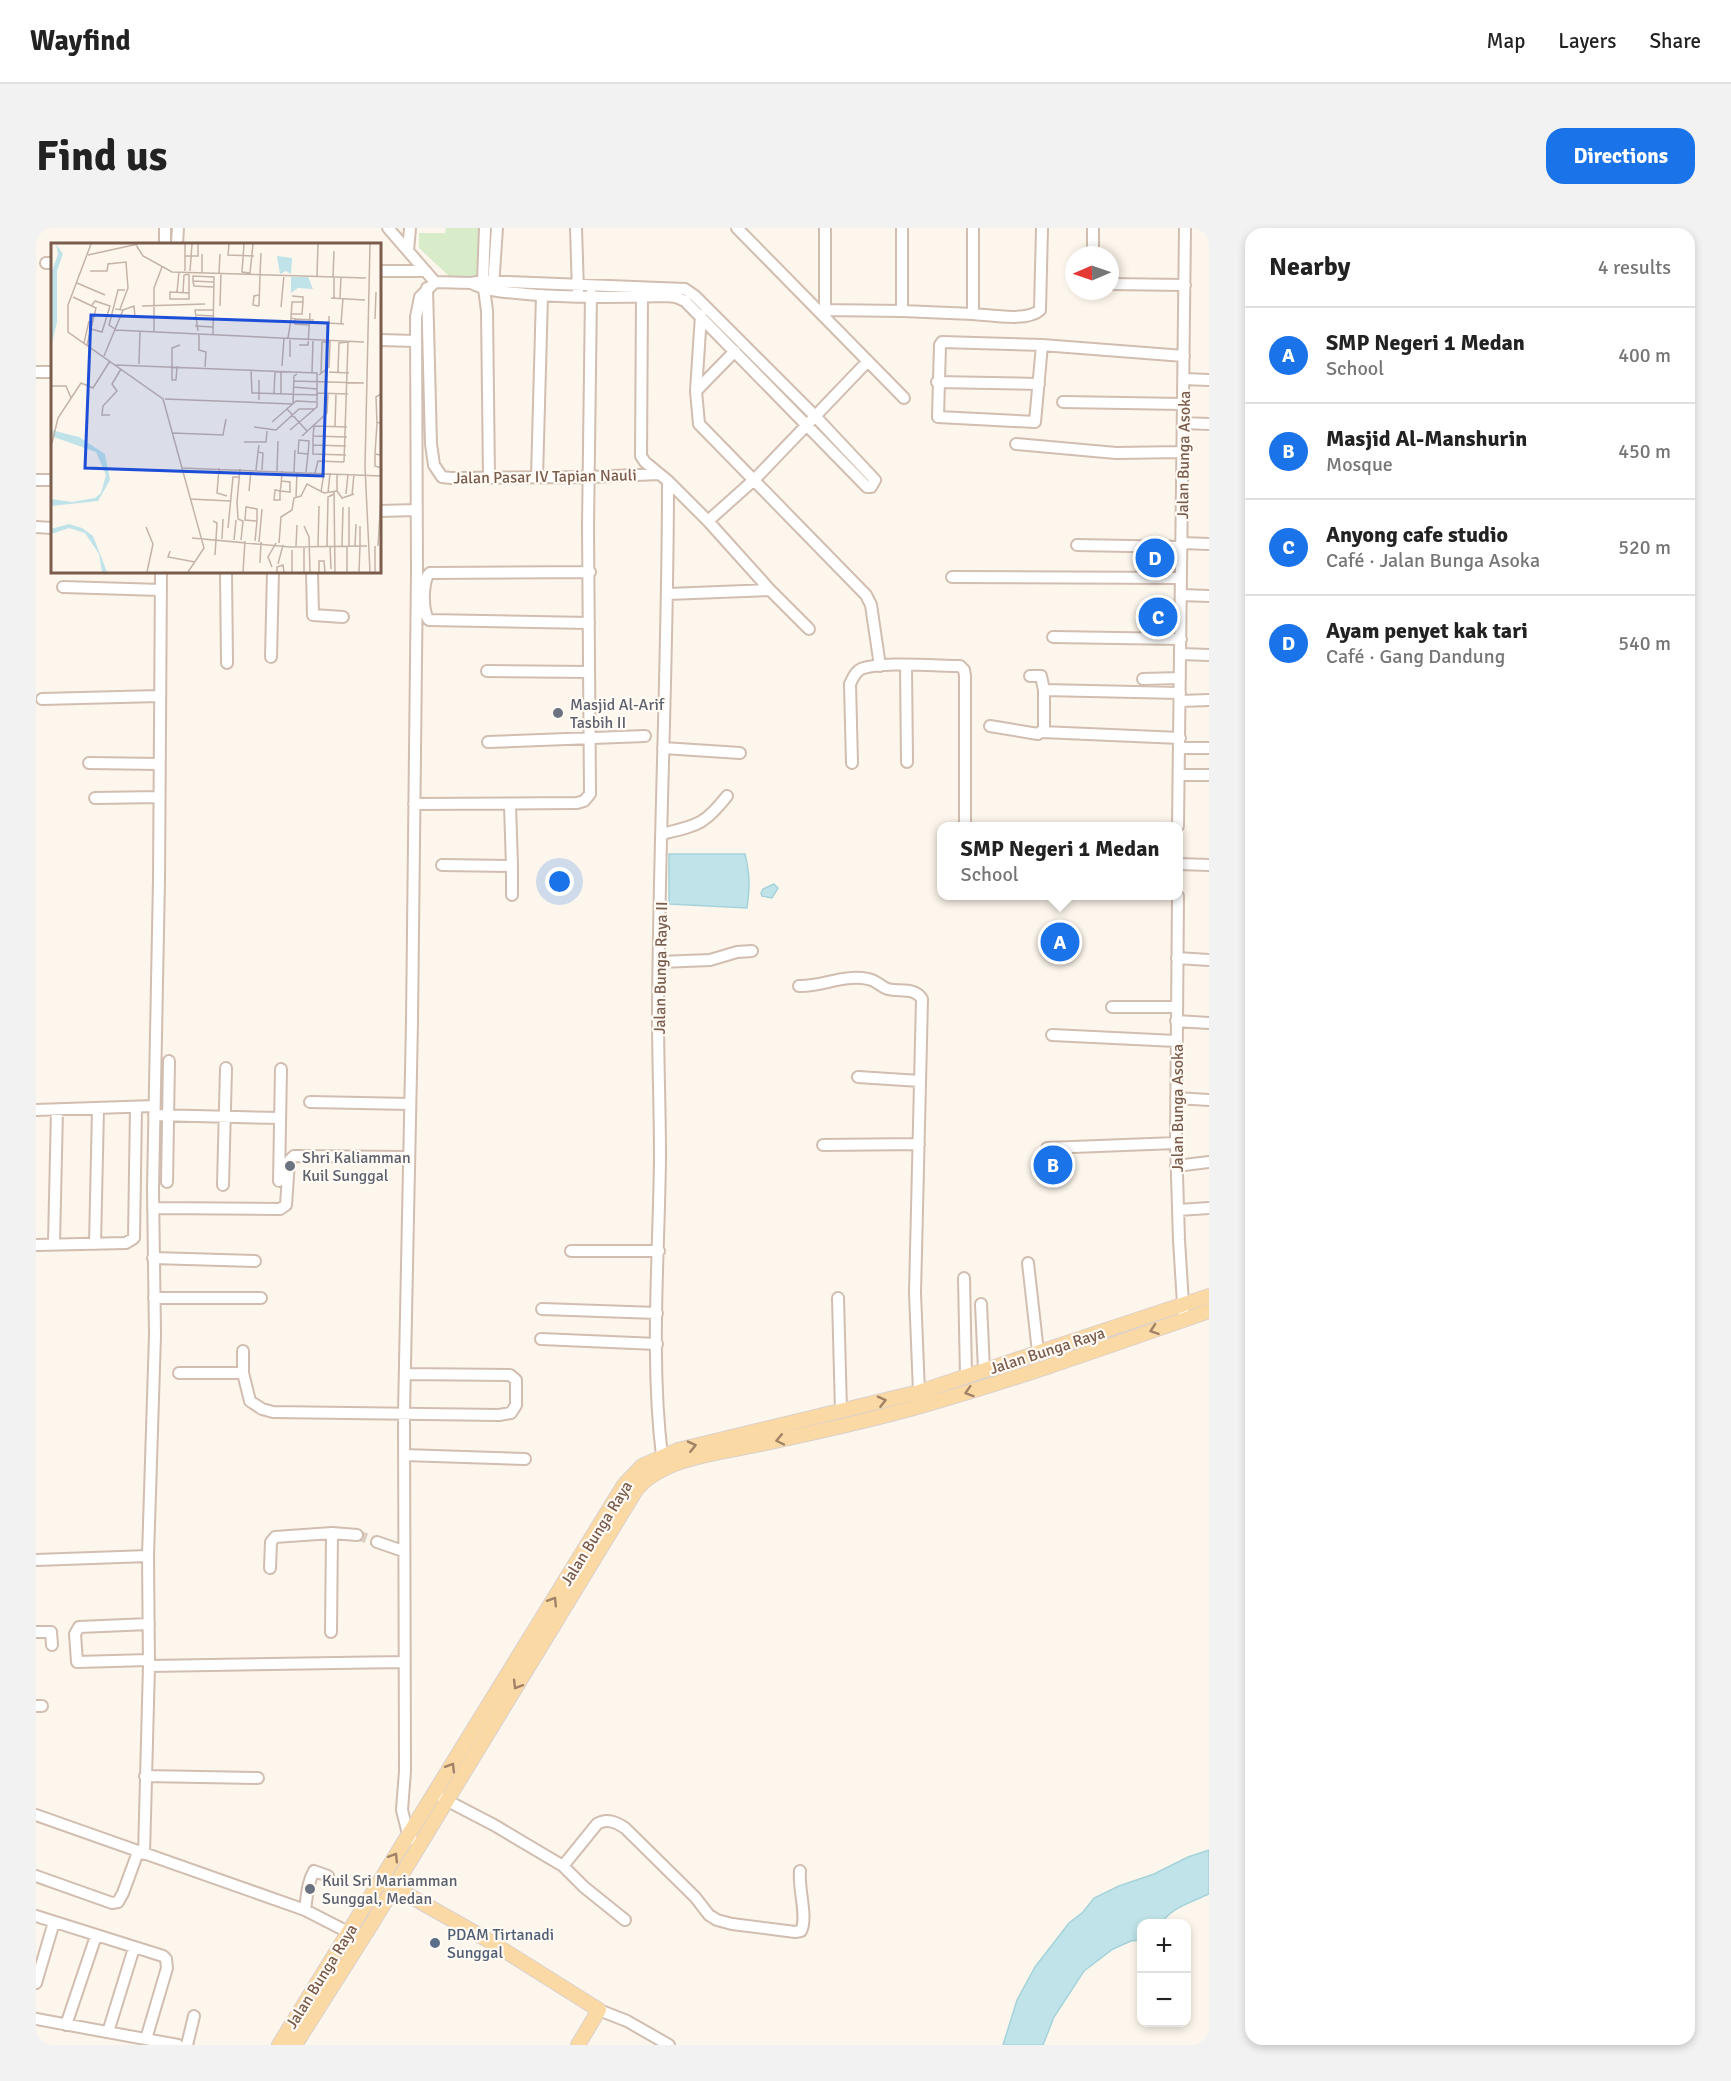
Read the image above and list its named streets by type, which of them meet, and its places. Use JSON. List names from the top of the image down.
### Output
{
  "streets": {
    "main road": ["Jalan Bunga Raya"],
    "street": ["Jalan Bunga Asoka", "Jalan Pasar IV Tapian Nauli", "Jalan Bunga Raya II"]
  },
  "crossings": [
    ["Jalan Bunga Asoka", "Jalan Bunga Raya"],
    ["Jalan Pasar IV Tapian Nauli", "Jalan Bunga Raya II"],
    ["Jalan Bunga Raya II", "Jalan Bunga Raya"]
  ],
  "places": [
    "Masjid Al-Arif Tasbih II",
    "Shri Kaliamman Kuil Sunggal",
    "Kuil Sri Mariamman Sunggal, Medan",
    "PDAM Tirtanadi Sunggal"
  ],
  "north": "left",
  "page": {
    "header": "Wayfind",
    "nav": ["Map", "Layers", "Share"],
    "buttons": "Directions",
    "title": "Find us",
    "heading": ["Nearby", "4 results"],
    "list": [
      {
        "mark": "A",
        "name": "SMP Negeri 1 Medan",
        "note": "School",
        "value": "400 m"
      },
      {
        "mark": "B",
        "name": "Masjid Al-Manshurin",
        "note": "Mosque",
        "value": "450 m"
      },
      {
        "mark": "C",
        "name": "Anyong cafe studio",
        "note": "Café · Jalan Bunga Asoka",
        "value": "520 m"
      },
      {
        "mark": "D",
        "name": "Ayam penyet kak tari",
        "note": "Café · Gang Dandung",
        "value": "540 m"
      }
    ],
    "pins": [
      "D",
      "C",
      "A",
      "B"
    ],
    "popup": ["SMP Negeri 1 Medan", "School"],
    "map_buttons": ["+", "−"]
  }
}
